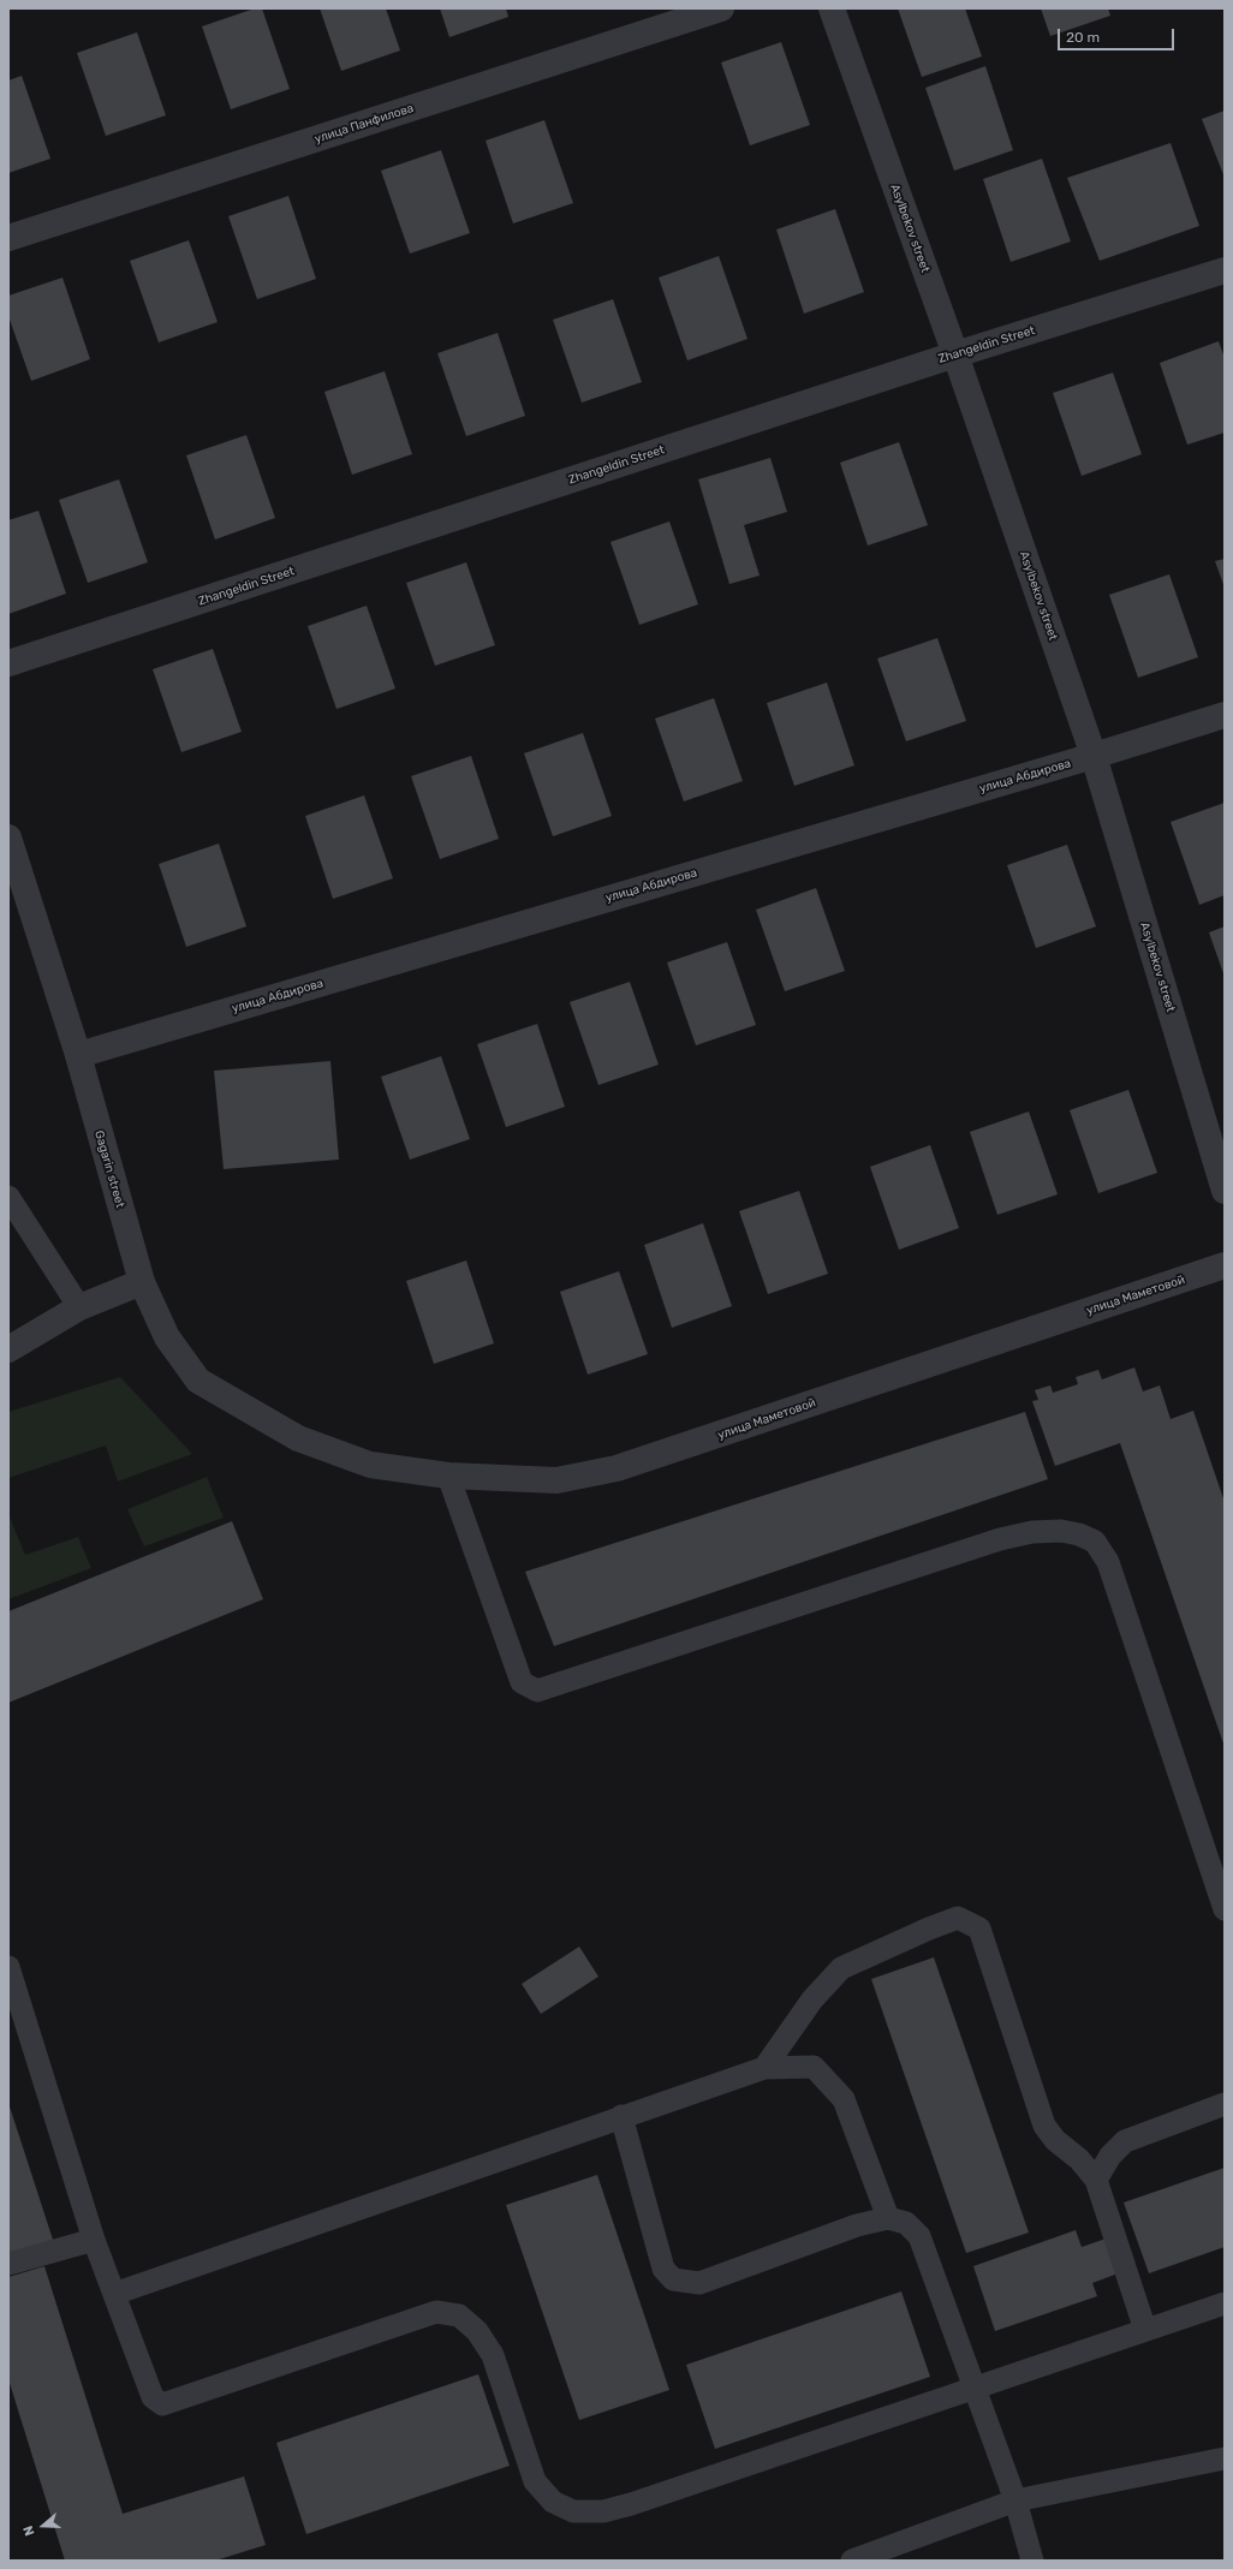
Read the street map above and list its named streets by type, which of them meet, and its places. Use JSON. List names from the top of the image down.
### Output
{
  "streets": {
    "street": [
      "улица Панфилова",
      "Asylbekov street",
      "Zhangeldin Street",
      "улица Абдирова",
      "Gagarin street",
      "улица Маметовой"
    ]
  },
  "crossings": [
    ["Asylbekov street", "Zhangeldin Street"],
    ["Asylbekov street", "улица Абдирова"],
    ["улица Абдирова", "Gagarin street"],
    ["Gagarin street", "улица Маметовой"]
  ],
  "scale_bar": "20 m",
  "north": "left"
}
